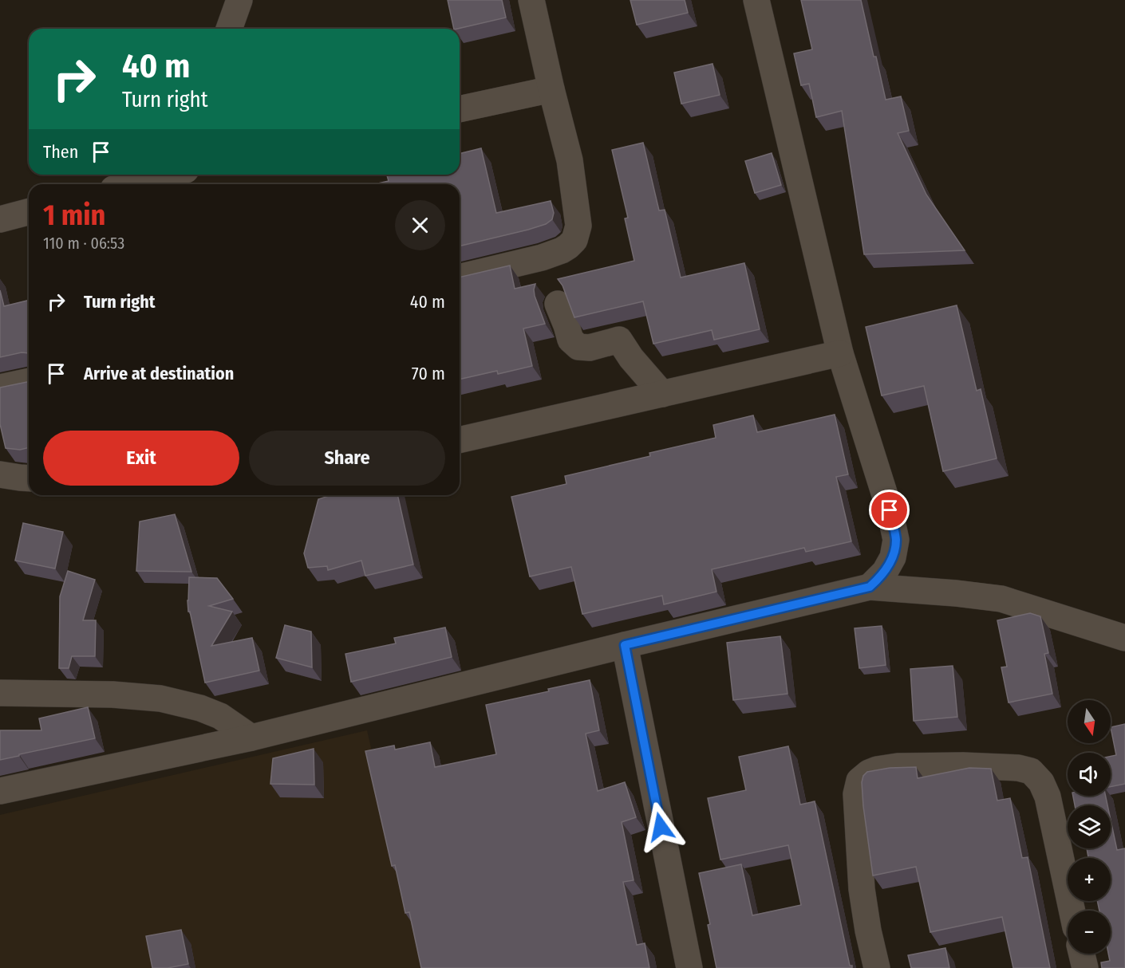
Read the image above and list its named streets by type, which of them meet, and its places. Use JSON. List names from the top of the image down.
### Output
{
  "north": "bottom",
  "page": {
    "turn": ["40 m", "Turn right"],
    "then": "Then",
    "heading": ["1 min", "110 m · 06:53"],
    "list": [
      {
        "name": "Turn right",
        "value": "40 m"
      },
      {
        "name": "Arrive at destination",
        "value": "70 m"
      }
    ],
    "buttons": ["Exit", "Share"],
    "map_buttons": ["+", "−"]
  }
}
